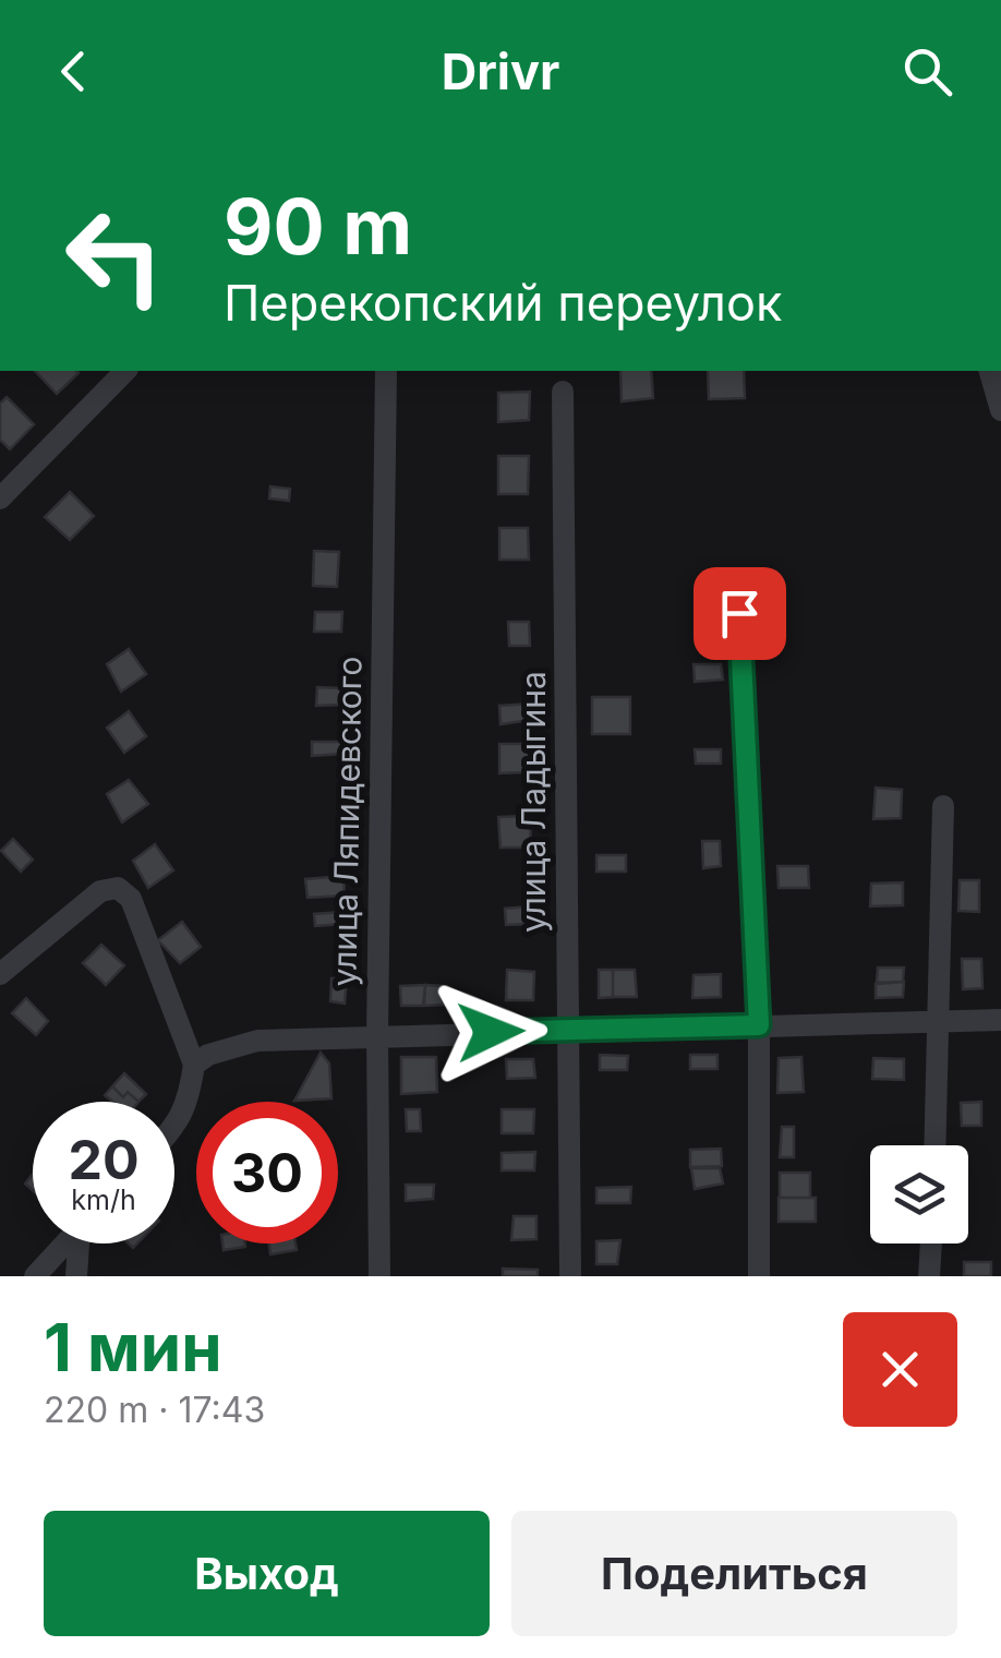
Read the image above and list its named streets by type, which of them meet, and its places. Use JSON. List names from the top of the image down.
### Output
{
  "streets": {
    "street": ["улица Ладыгина", "улица Ляпидевского"]
  },
  "page": {
    "header": "Drivr",
    "turn": ["90 m", "Перекопский переулок"],
    "speed": "20 km/h",
    "limit": "30",
    "heading": ["1 мин", "220 m · 17:43"],
    "buttons": ["Выход", "Поделиться"]
  }
}
